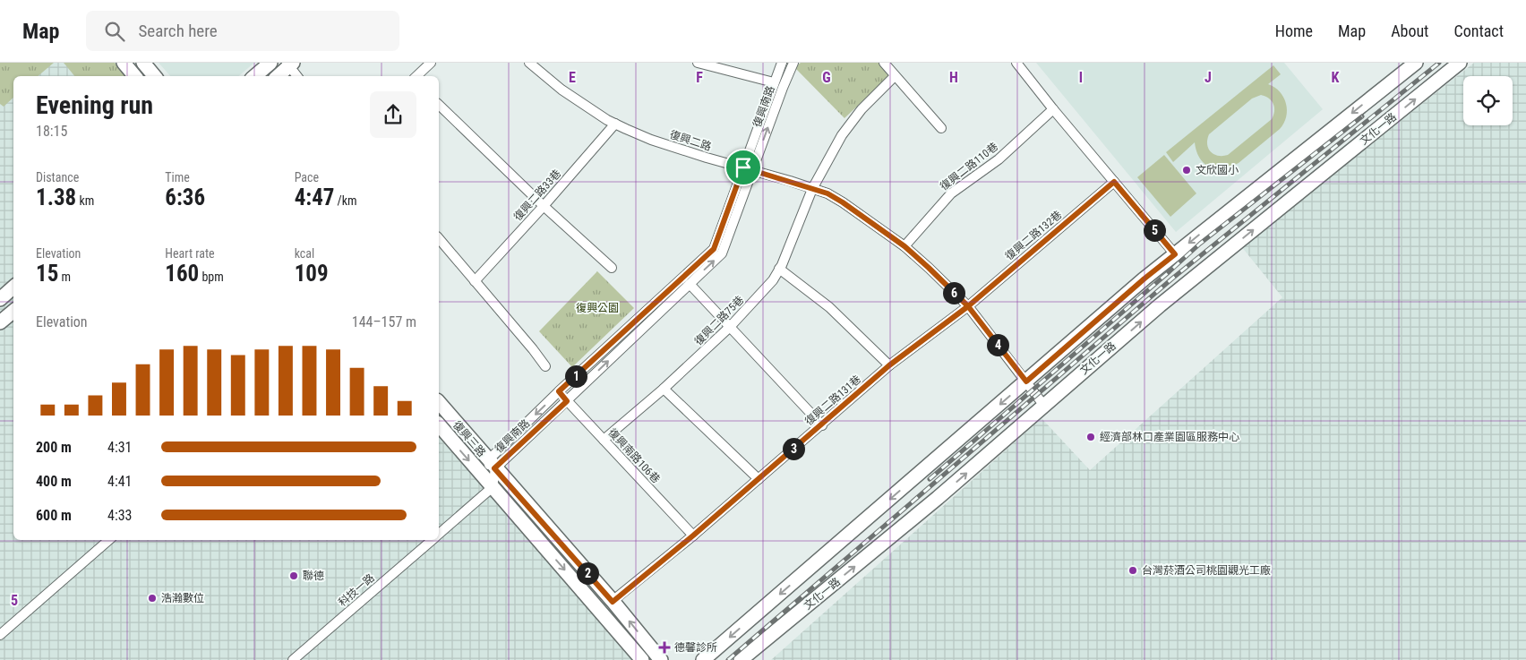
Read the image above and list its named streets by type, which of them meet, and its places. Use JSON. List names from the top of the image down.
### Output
{
  "streets": {
    "street": [
      "復興南路",
      "文化一路",
      "復興二路",
      "復興二路110巷",
      "復興二路33巷",
      "復興二路132巷",
      "復興二路75巷",
      "復興二路131巷",
      "復興三路",
      "復興南路106巷",
      "科技一路"
    ]
  },
  "crossings": [
    ["復興南路", "復興二路"],
    ["復興南路", "復興三路"],
    ["復興南路", "復興南路106巷"],
    ["復興南路", "科技一路"],
    ["文化一路", "復興二路"],
    ["復興二路", "復興二路110巷"],
    ["復興二路", "復興二路33巷"],
    ["復興二路", "復興二路132巷"],
    ["復興二路", "復興二路75巷"],
    ["復興二路", "復興二路131巷"],
    ["復興二路132巷", "復興二路131巷"],
    ["復興二路75巷", "復興南路106巷"],
    ["復興二路131巷", "復興三路"],
    ["復興二路131巷", "復興南路106巷"],
    ["復興三路", "科技一路"]
  ],
  "parks": ["復興公園"],
  "places": {
    "other": [
      "文欣國小",
      "經濟部林口產業園區服務中心",
      "台灣菸酒公司桃園觀光工廠",
      "聯德",
      "浩瀚數位"
    ],
    "health": ["德馨診所"]
  },
  "page": {
    "header": "Map",
    "search": "Search here",
    "nav": [
      "Home",
      "Map",
      "About",
      "Contact"
    ],
    "heading": ["Evening run", "18:15"],
    "stats": [
      ["Distance", "1.38 km"],
      ["Time", "6:36"],
      ["Pace", "4:47 /km"],
      ["Elevation", "15 m"],
      ["Heart rate", "160 bpm"],
      ["kcal", "109"]
    ],
    "pins": [
      "5",
      "6",
      "4",
      "1",
      "3",
      "2"
    ],
    "chart": ["Elevation", "144–157 m"],
    "list": [
      {
        "name": "200 m",
        "note": "4:31"
      },
      {
        "name": "400 m",
        "note": "4:41"
      },
      {
        "name": "600 m",
        "note": "4:33"
      }
    ]
  },
  "grid": {
    "columns": [
      "E",
      "F",
      "G",
      "H",
      "I",
      "J",
      "K"
    ],
    "rows": ["5"]
  }
}
